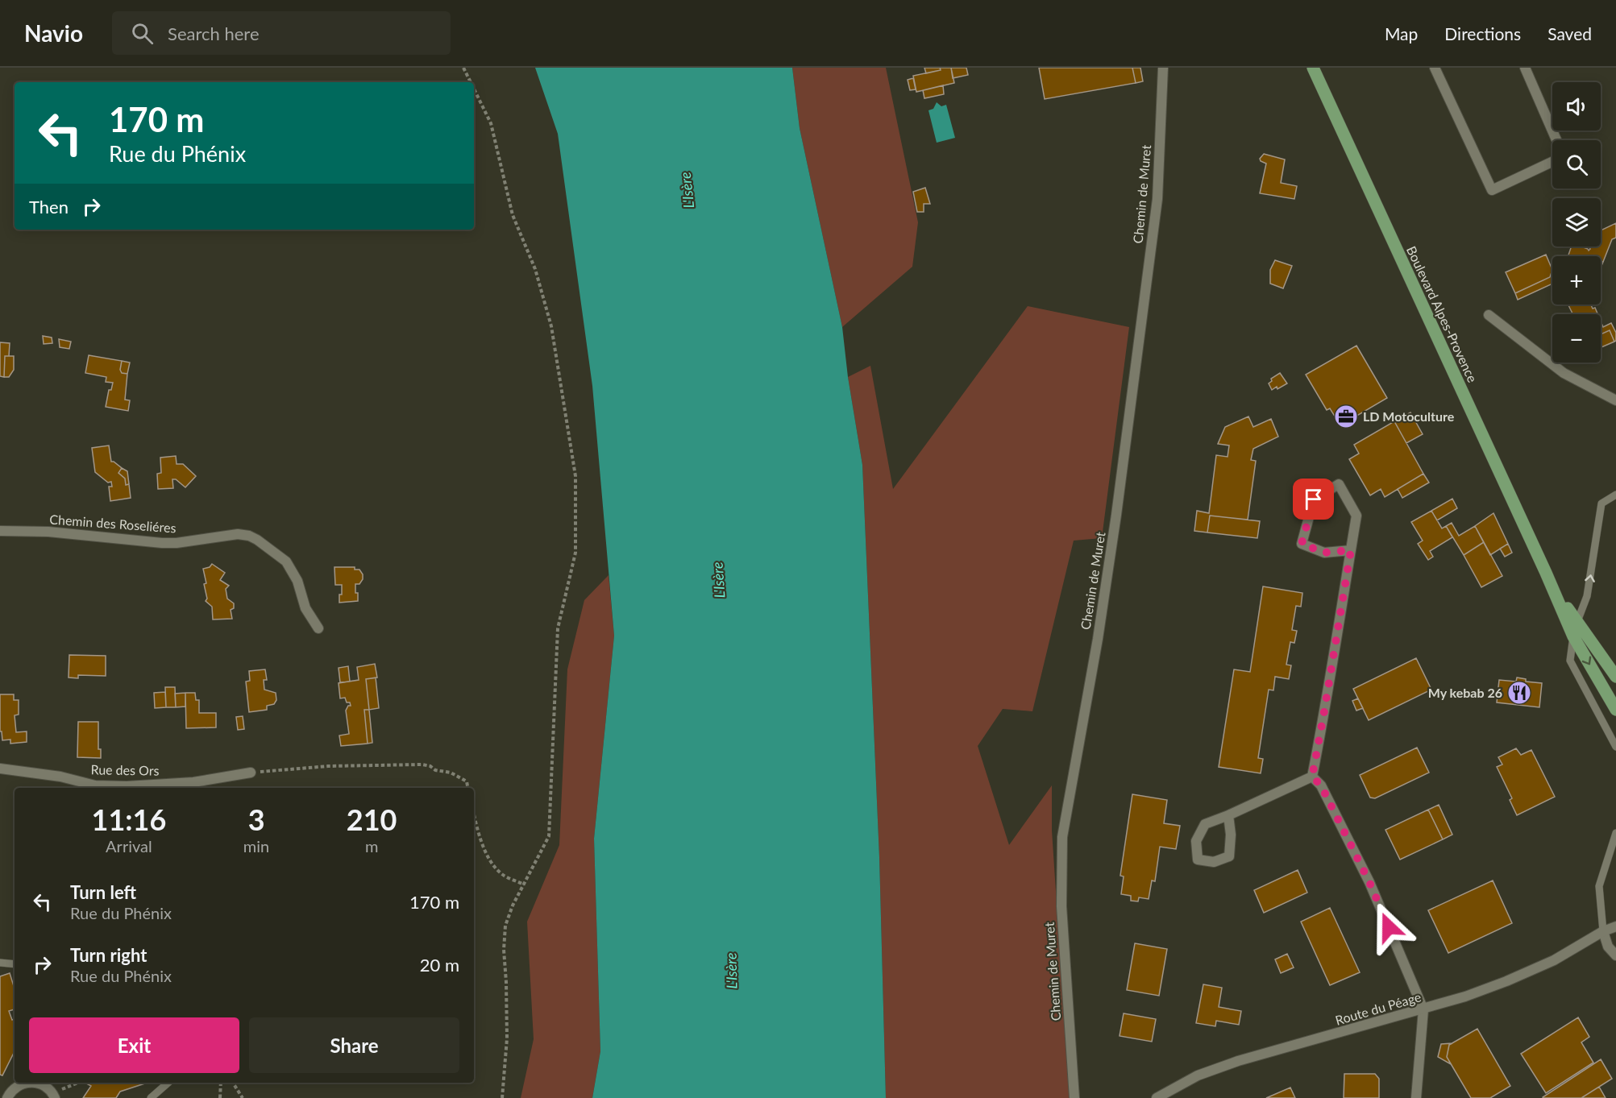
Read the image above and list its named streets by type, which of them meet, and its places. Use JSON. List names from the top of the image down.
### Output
{
  "streets": {
    "main road": ["Boulevard Alpes-Provence"],
    "street": [
      "Chemin de Muret",
      "Chemin des Roseliéres",
      "Rue des Ors",
      "Route du Péage"
    ]
  },
  "water": ["L'Isère"],
  "places": {
    "office": ["LD Motoculture"],
    "restaurant": ["My kebab 26"]
  },
  "page": {
    "header": "Navio",
    "search": "Search here",
    "nav": ["Map", "Directions", "Saved"],
    "map_buttons": ["+", "−"],
    "turn": ["170 m", "Rue du Phénix"],
    "then": "Then",
    "eta": [
      "11:16",
      "Arrival",
      "3",
      "min",
      "210",
      "m"
    ],
    "list": [
      {
        "name": "Turn left",
        "note": "Rue du Phénix",
        "value": "170 m"
      },
      {
        "name": "Turn right",
        "note": "Rue du Phénix",
        "value": "20 m"
      }
    ],
    "buttons": ["Exit", "Share"]
  }
}
